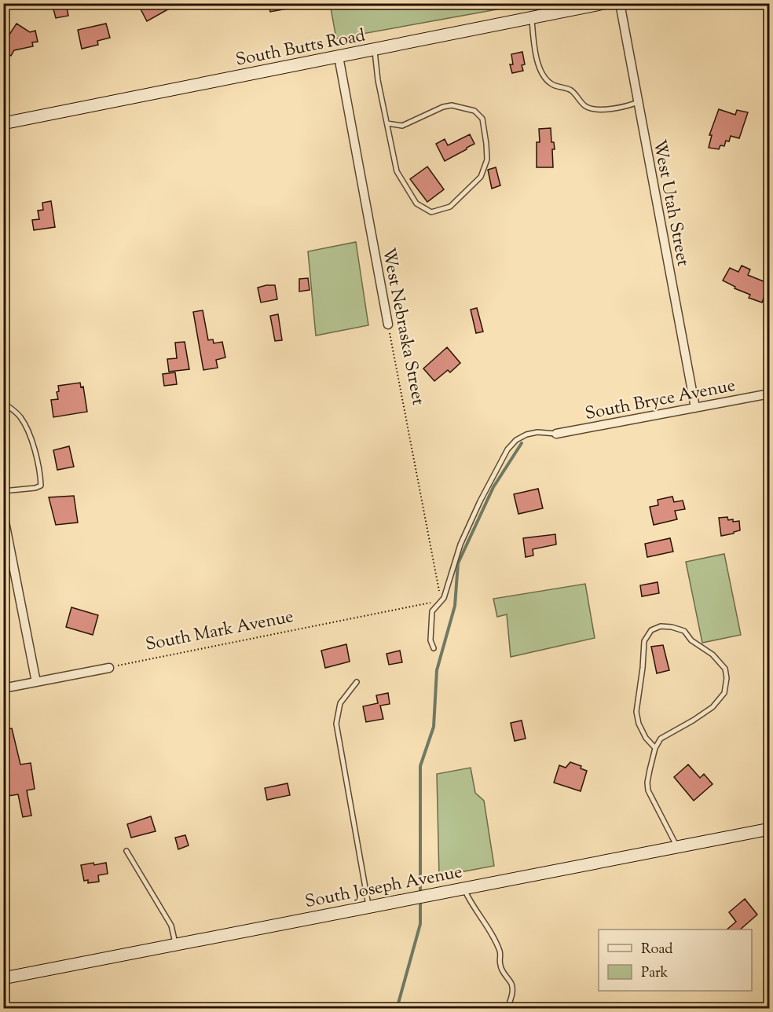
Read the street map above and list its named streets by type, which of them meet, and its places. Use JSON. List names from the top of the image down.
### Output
{
  "streets": {
    "main road": ["South Butts Road", "South Joseph Avenue"],
    "street": ["West Utah Street", "West Nebraska Street", "South Bryce Avenue"],
    "path": ["South Mark Avenue"]
  },
  "crossings": [
    ["South Butts Road", "West Nebraska Street"],
    ["West Utah Street", "South Bryce Avenue"],
    ["West Nebraska Street", "South Mark Avenue"]
  ],
  "legend": ["Road", "Park"]
}
